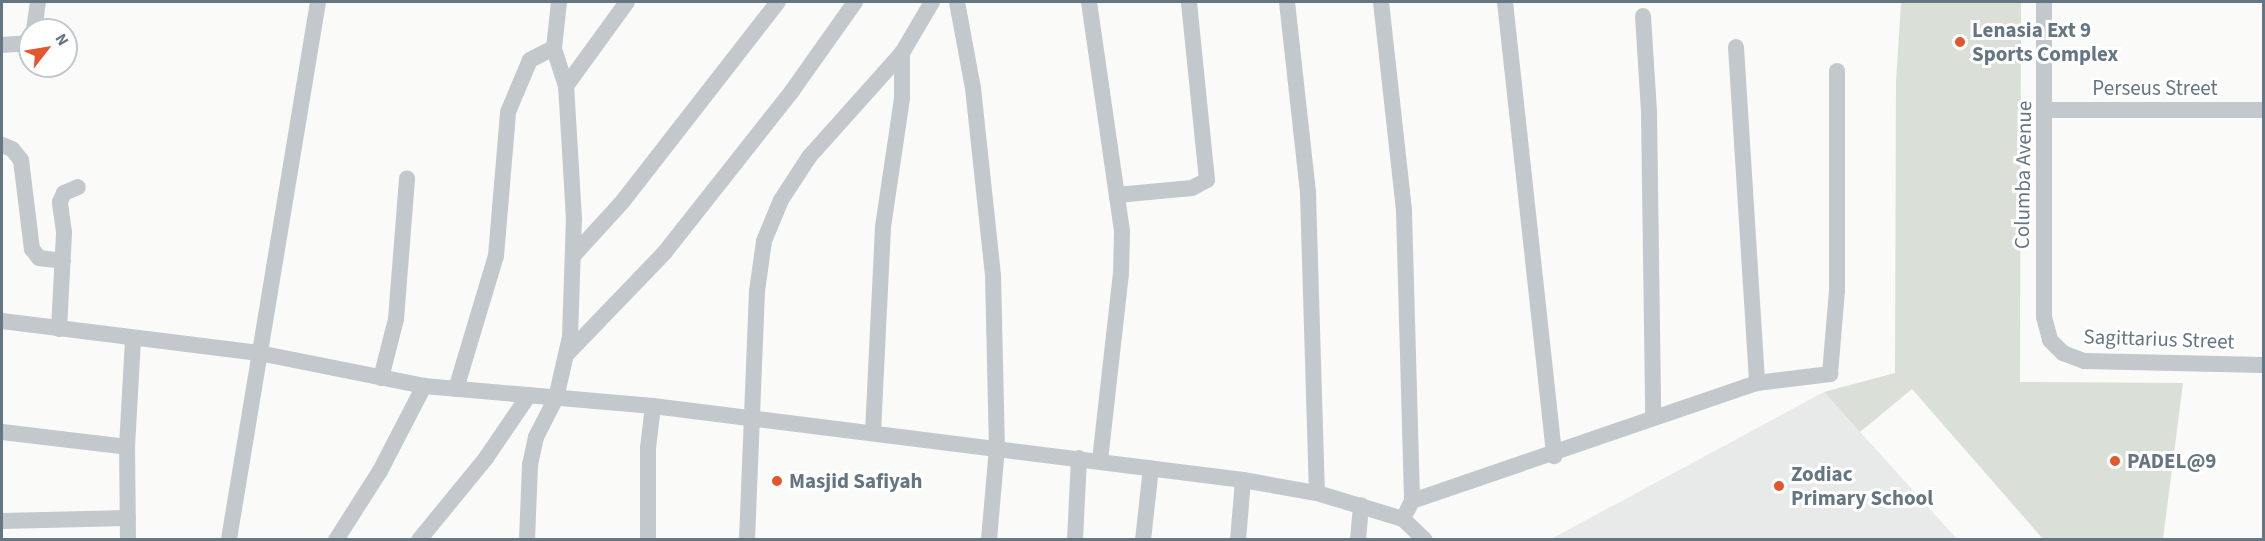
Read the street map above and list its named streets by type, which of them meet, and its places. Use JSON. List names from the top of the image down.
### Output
{
  "streets": {
    "street": ["Perseus Street", "Columba Avenue", "Sagittarius Street"]
  },
  "crossings": [
    ["Perseus Street", "Columba Avenue"],
    ["Columba Avenue", "Sagittarius Street"]
  ],
  "places": [
    "Lenasia Ext 9 Sports Complex",
    "PADEL@9",
    "Masjid Safiyah",
    "Zodiac Primary School"
  ],
  "north": "top right"
}
